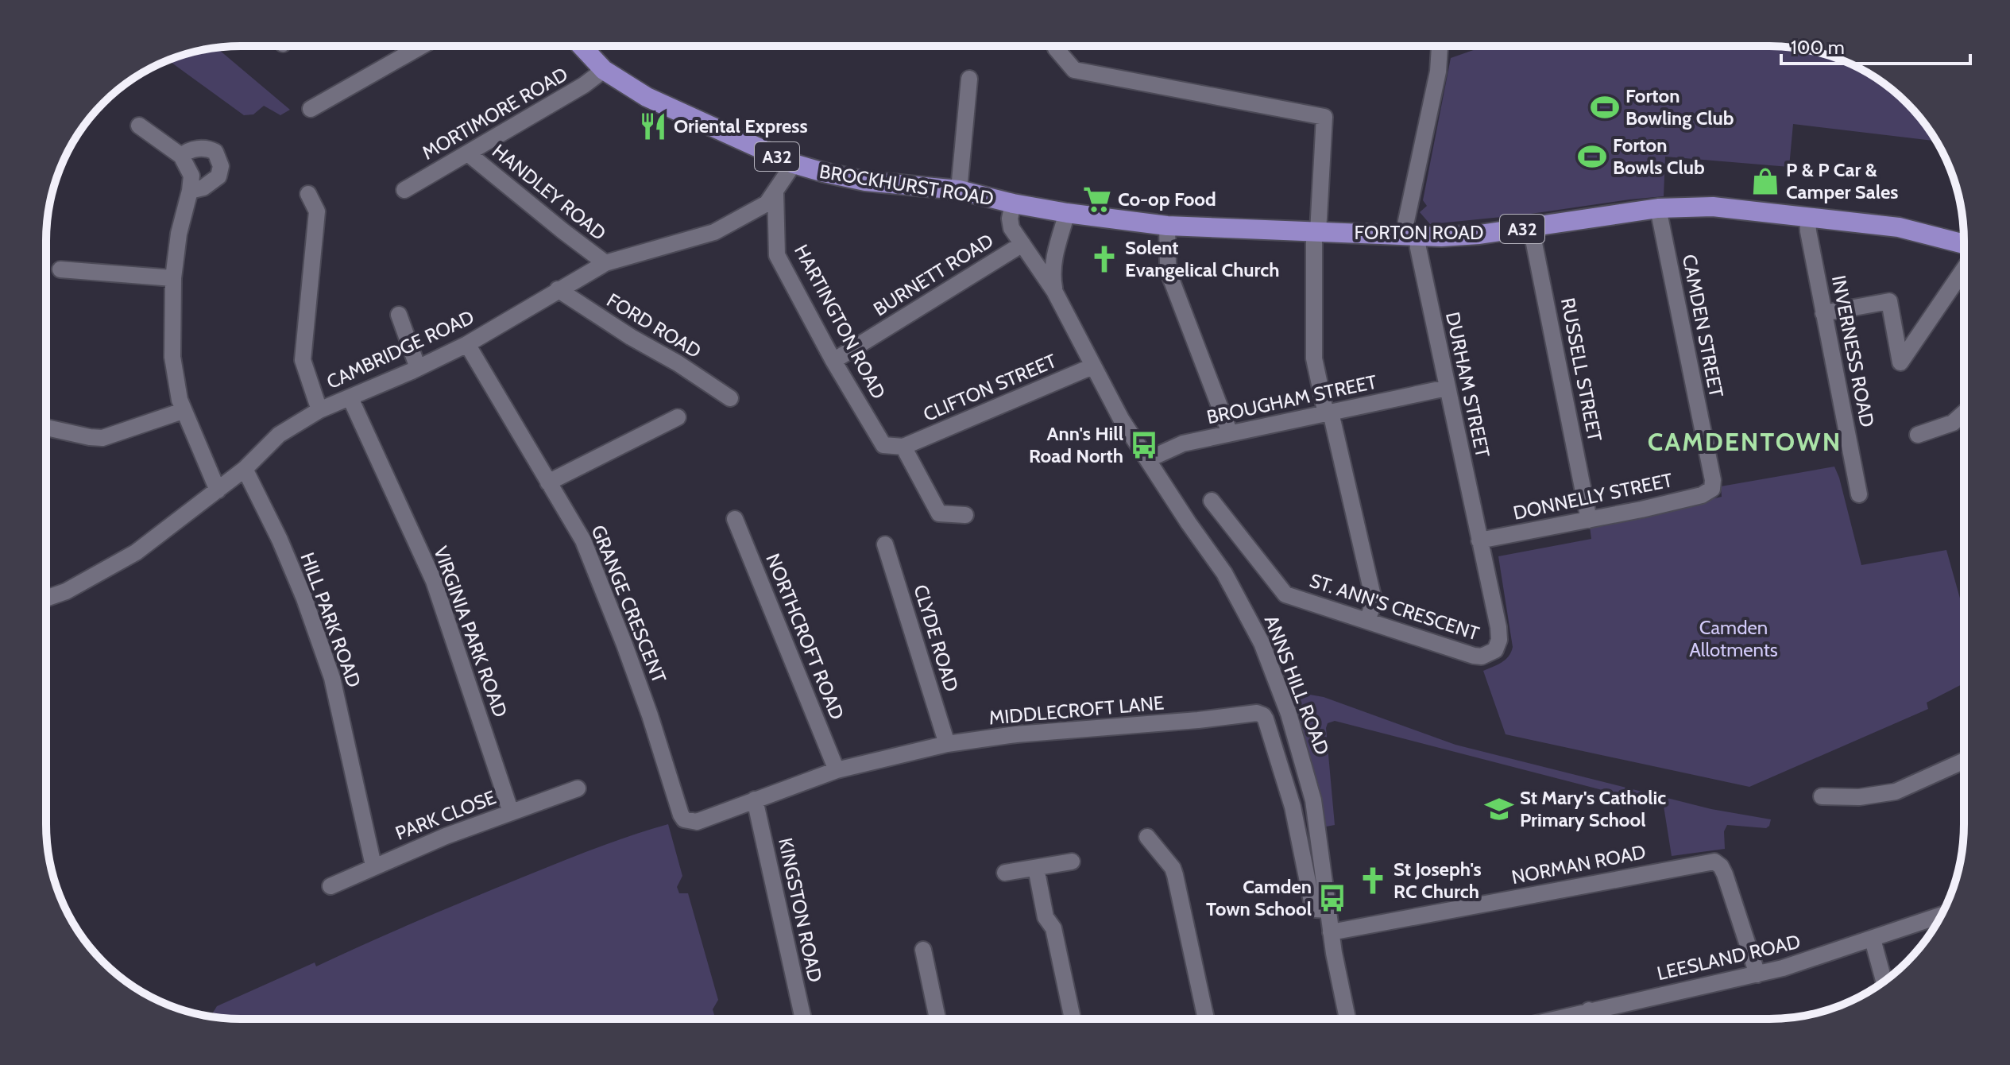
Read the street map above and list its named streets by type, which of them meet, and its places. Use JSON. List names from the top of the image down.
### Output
{
  "streets": {
    "main road": ["A32", "BROCKHURST ROAD", "FORTON ROAD"],
    "street": [
      "MORTIMORE ROAD",
      "HANDLEY ROAD",
      "BURNETT ROAD",
      "HARTINGTON ROAD",
      "FORD ROAD",
      "CAMDEN STREET",
      "CAMBRIDGE ROAD",
      "INVERNESS ROAD",
      "RUSSELL STREET",
      "DURHAM STREET",
      "CLIFTON STREET",
      "BROUGHAM STREET",
      "DONNELLY STREET",
      "GRANGE CRESCENT",
      "ST. ANN'S CRESCENT",
      "HILL PARK ROAD",
      "VIRGINIA PARK ROAD",
      "NORTHCROFT ROAD",
      "CLYDE ROAD",
      "ANNS HILL ROAD",
      "MIDDLECROFT LANE",
      "PARK CLOSE",
      "NORMAN ROAD",
      "KINGSTON ROAD",
      "LEESLAND ROAD"
    ]
  },
  "crossings": [
    ["MORTIMORE ROAD", "BROCKHURST ROAD"],
    ["MORTIMORE ROAD", "HANDLEY ROAD"],
    ["BROCKHURST ROAD", "FORTON ROAD"],
    ["BROCKHURST ROAD", "CAMBRIDGE ROAD"],
    ["BROCKHURST ROAD", "ANNS HILL ROAD"],
    ["HANDLEY ROAD", "CAMBRIDGE ROAD"],
    ["FORTON ROAD", "CAMDEN STREET"],
    ["FORTON ROAD", "INVERNESS ROAD"],
    ["FORTON ROAD", "RUSSELL STREET"],
    ["FORTON ROAD", "DURHAM STREET"],
    ["FORTON ROAD", "ANNS HILL ROAD"],
    ["BURNETT ROAD", "HARTINGTON ROAD"],
    ["BURNETT ROAD", "ANNS HILL ROAD"],
    ["HARTINGTON ROAD", "CAMBRIDGE ROAD"],
    ["HARTINGTON ROAD", "CLIFTON STREET"],
    ["FORD ROAD", "CAMBRIDGE ROAD"],
    ["CAMDEN STREET", "DONNELLY STREET"],
    ["CAMBRIDGE ROAD", "GRANGE CRESCENT"],
    ["CAMBRIDGE ROAD", "HILL PARK ROAD"],
    ["CAMBRIDGE ROAD", "VIRGINIA PARK ROAD"],
    ["RUSSELL STREET", "DONNELLY STREET"],
    ["DURHAM STREET", "BROUGHAM STREET"],
    ["DURHAM STREET", "DONNELLY STREET"],
    ["DURHAM STREET", "ST. ANN'S CRESCENT"],
    ["CLIFTON STREET", "ANNS HILL ROAD"],
    ["BROUGHAM STREET", "ANNS HILL ROAD"],
    ["DONNELLY STREET", "ST. ANN'S CRESCENT"],
    ["GRANGE CRESCENT", "MIDDLECROFT LANE"],
    ["HILL PARK ROAD", "PARK CLOSE"],
    ["VIRGINIA PARK ROAD", "PARK CLOSE"],
    ["NORTHCROFT ROAD", "MIDDLECROFT LANE"],
    ["CLYDE ROAD", "MIDDLECROFT LANE"],
    ["ANNS HILL ROAD", "MIDDLECROFT LANE"],
    ["ANNS HILL ROAD", "NORMAN ROAD"],
    ["MIDDLECROFT LANE", "KINGSTON ROAD"],
    ["NORMAN ROAD", "LEESLAND ROAD"]
  ],
  "districts": ["CAMDENTOWN"],
  "parks": ["Camden Allotments"],
  "places": {
    "sports": ["Forton Bowling Club", "Forton Bowls Club"],
    "restaurant": ["Oriental Express"],
    "shop": ["P & P Car & Camper Sales"],
    "supermarket": ["Co-op Food"],
    "church": ["Solent Evangelical Church", "St Joseph's RC Church"],
    "bus stop": ["Ann's Hill Road North", "Camden Town School"],
    "school or university": ["St Mary's Catholic Primary School"]
  },
  "scale_bar": "100 m"
}
